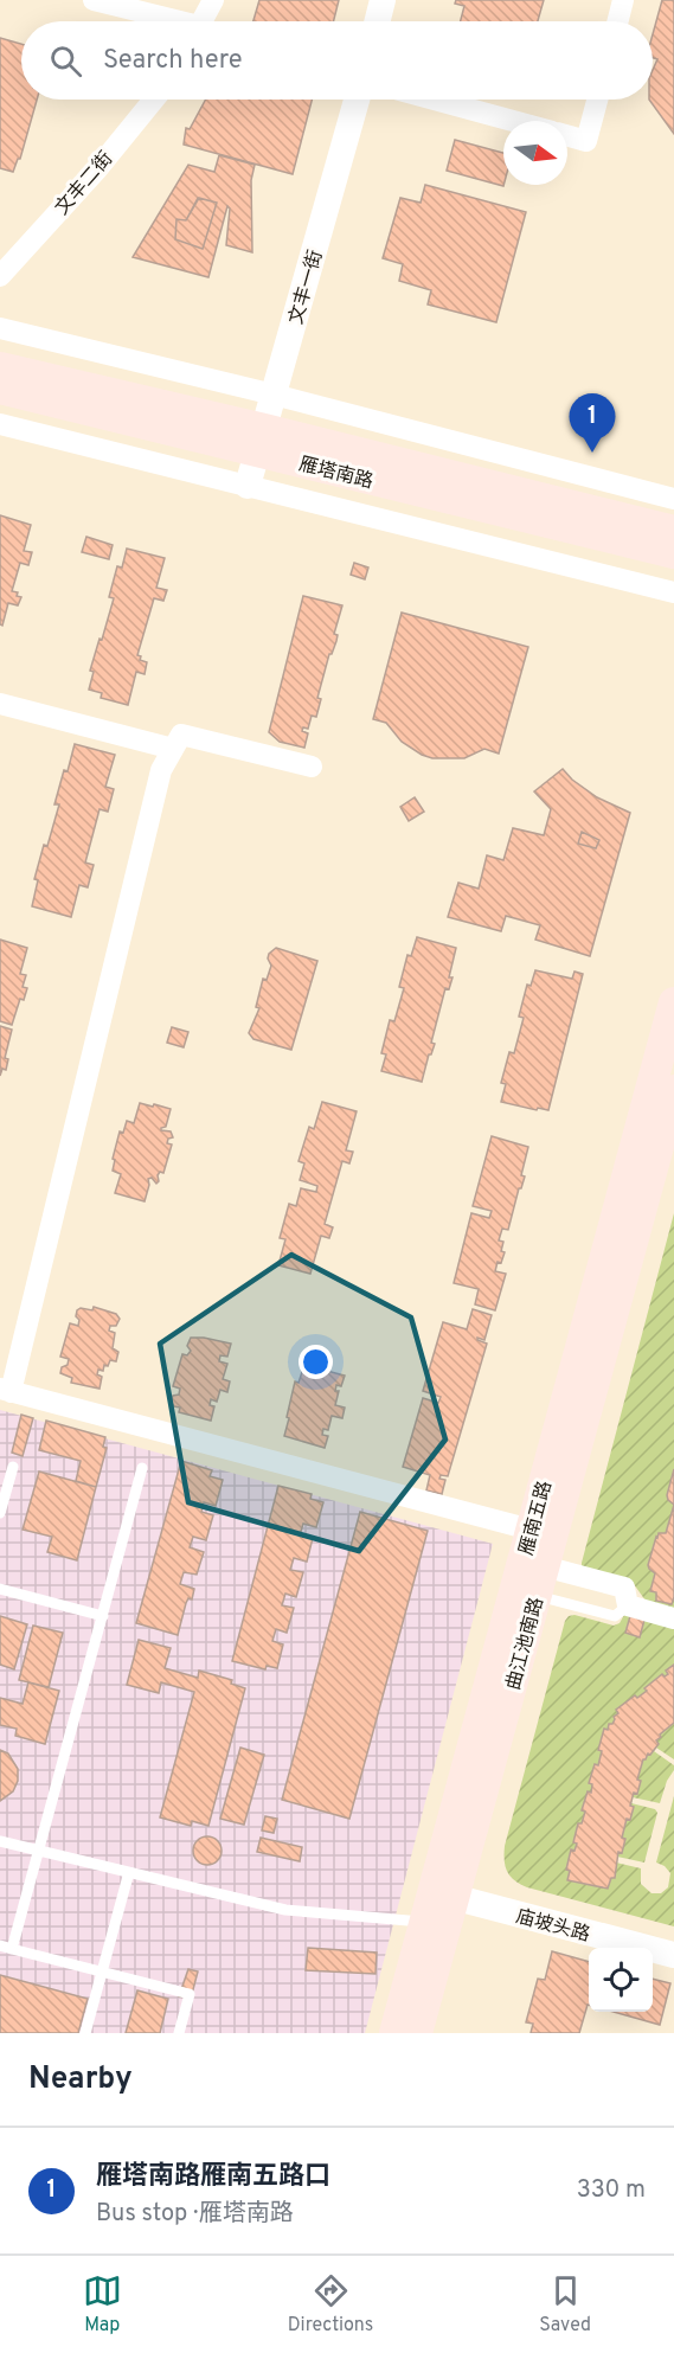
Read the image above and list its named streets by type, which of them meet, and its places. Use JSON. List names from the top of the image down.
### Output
{
  "streets": {
    "main road": ["雁塔南路", "雁南五路", "曲江池南路"],
    "street": ["文丰二街", "文丰一街", "庙坡头路"]
  },
  "crossings": [
    ["文丰一街", "雁塔南路"],
    ["雁南五路", "曲江池南路"],
    ["雁南五路", "庙坡头路"],
    ["曲江池南路", "庙坡头路"]
  ],
  "north": "right",
  "page": {
    "search": "Search here",
    "pins": "1",
    "heading": "Nearby",
    "list": [
      {
        "mark": "1",
        "name": "雁塔南路雁南五路口",
        "note": "Bus stop · 雁塔南路",
        "value": "330 m"
      }
    ],
    "nav": ["Map", "Directions", "Saved"]
  }
}
